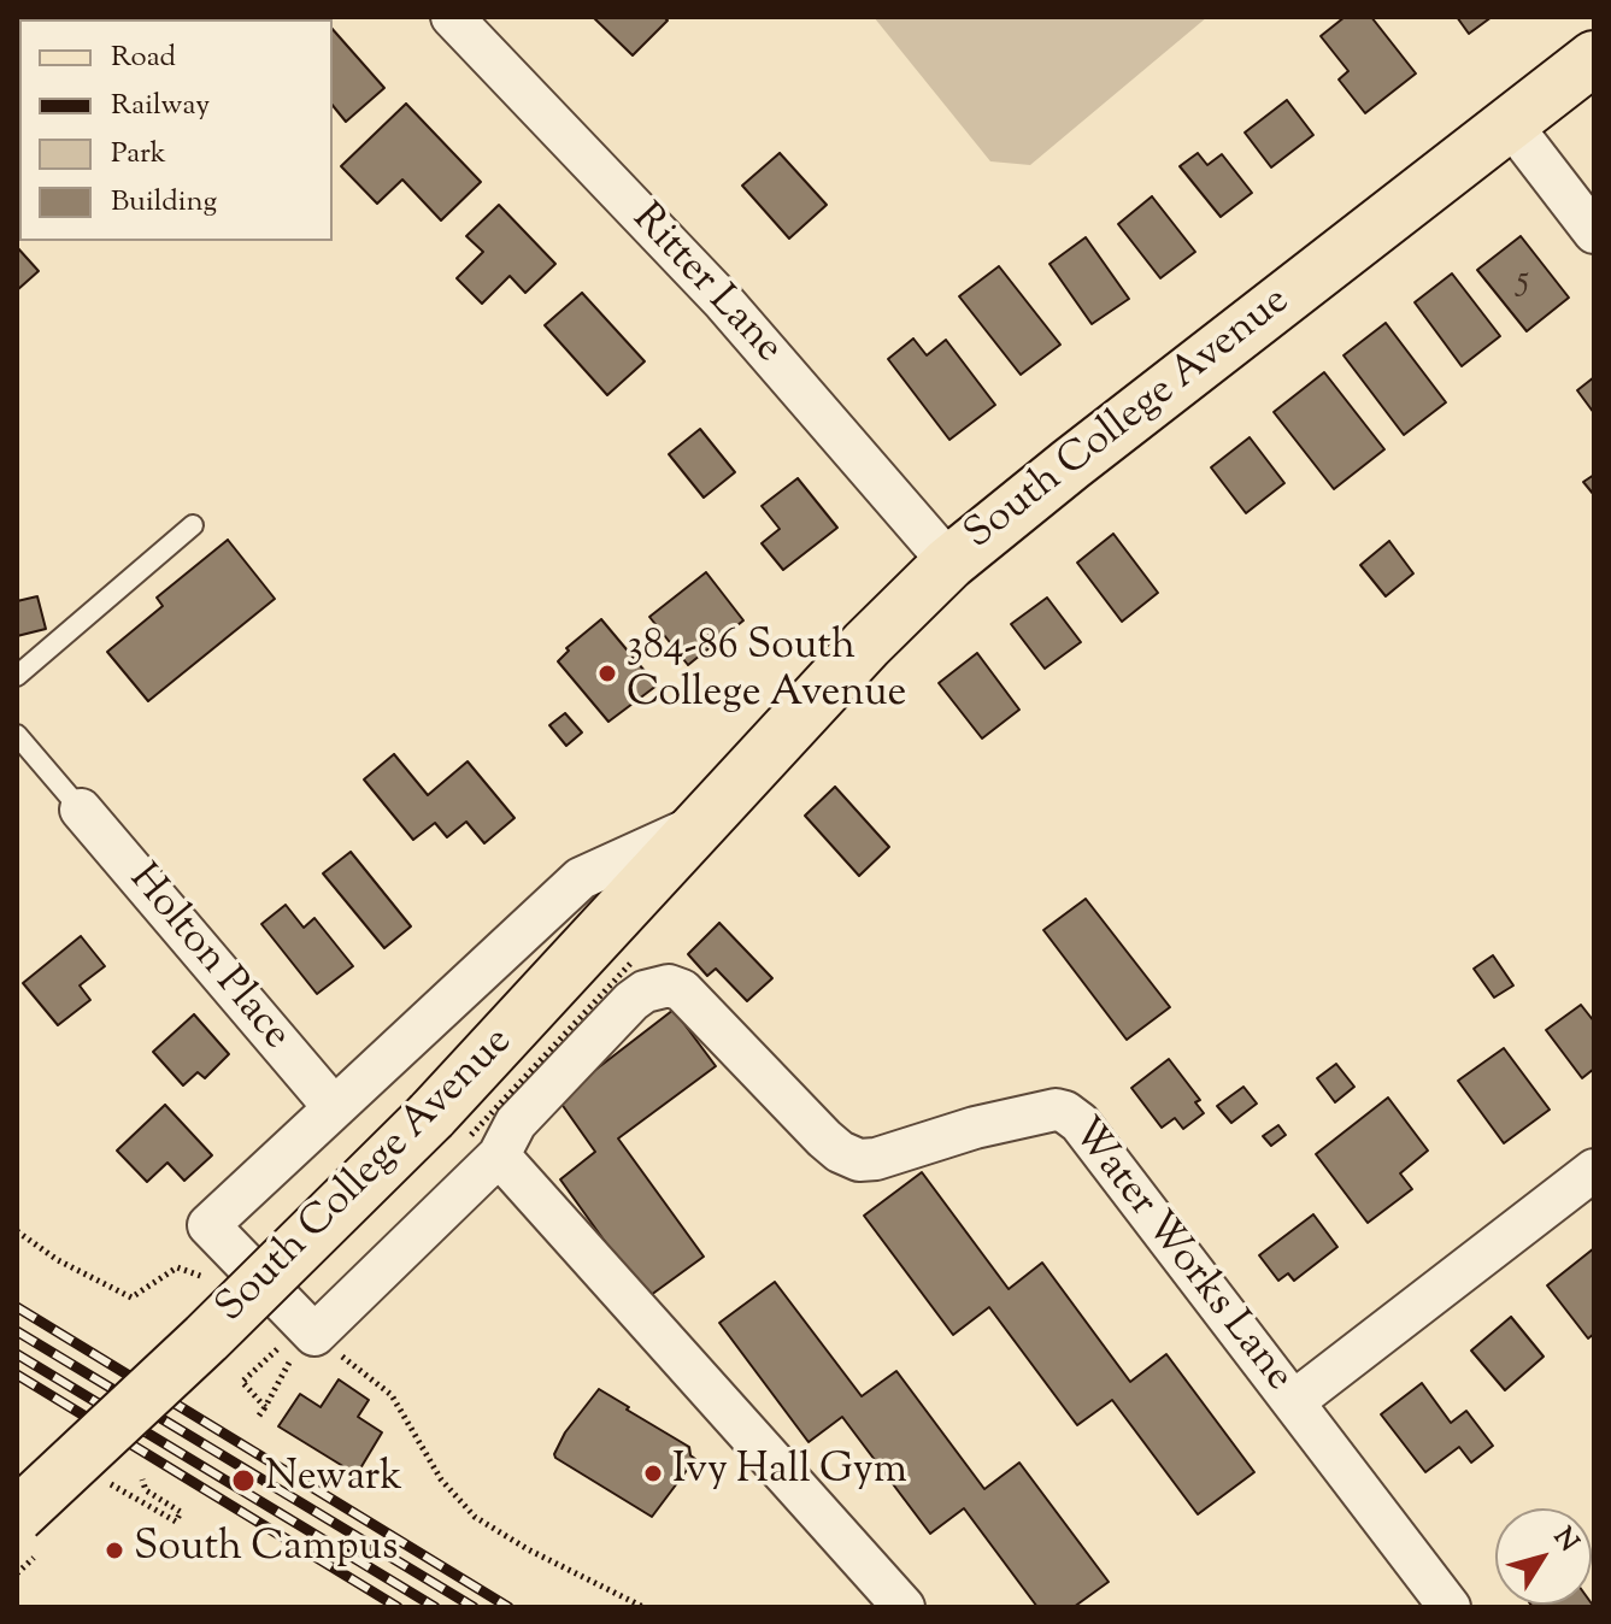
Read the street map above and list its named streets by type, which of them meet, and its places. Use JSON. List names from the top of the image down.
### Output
{
  "streets": {
    "main road": ["South College Avenue"],
    "street": ["Ritter Lane", "Holton Place", "Water Works Lane"]
  },
  "crossings": [
    ["Ritter Lane", "South College Avenue"],
    ["South College Avenue", "Holton Place"],
    ["South College Avenue", "Water Works Lane"]
  ],
  "places": [
    "384-86 South College Avenue",
    "Ivy Hall Gym",
    "Newark",
    "South Campus"
  ],
  "house_numbers": ["5"],
  "legend": [
    "Road",
    "Railway",
    "Park",
    "Building"
  ],
  "north": "top right"
}
